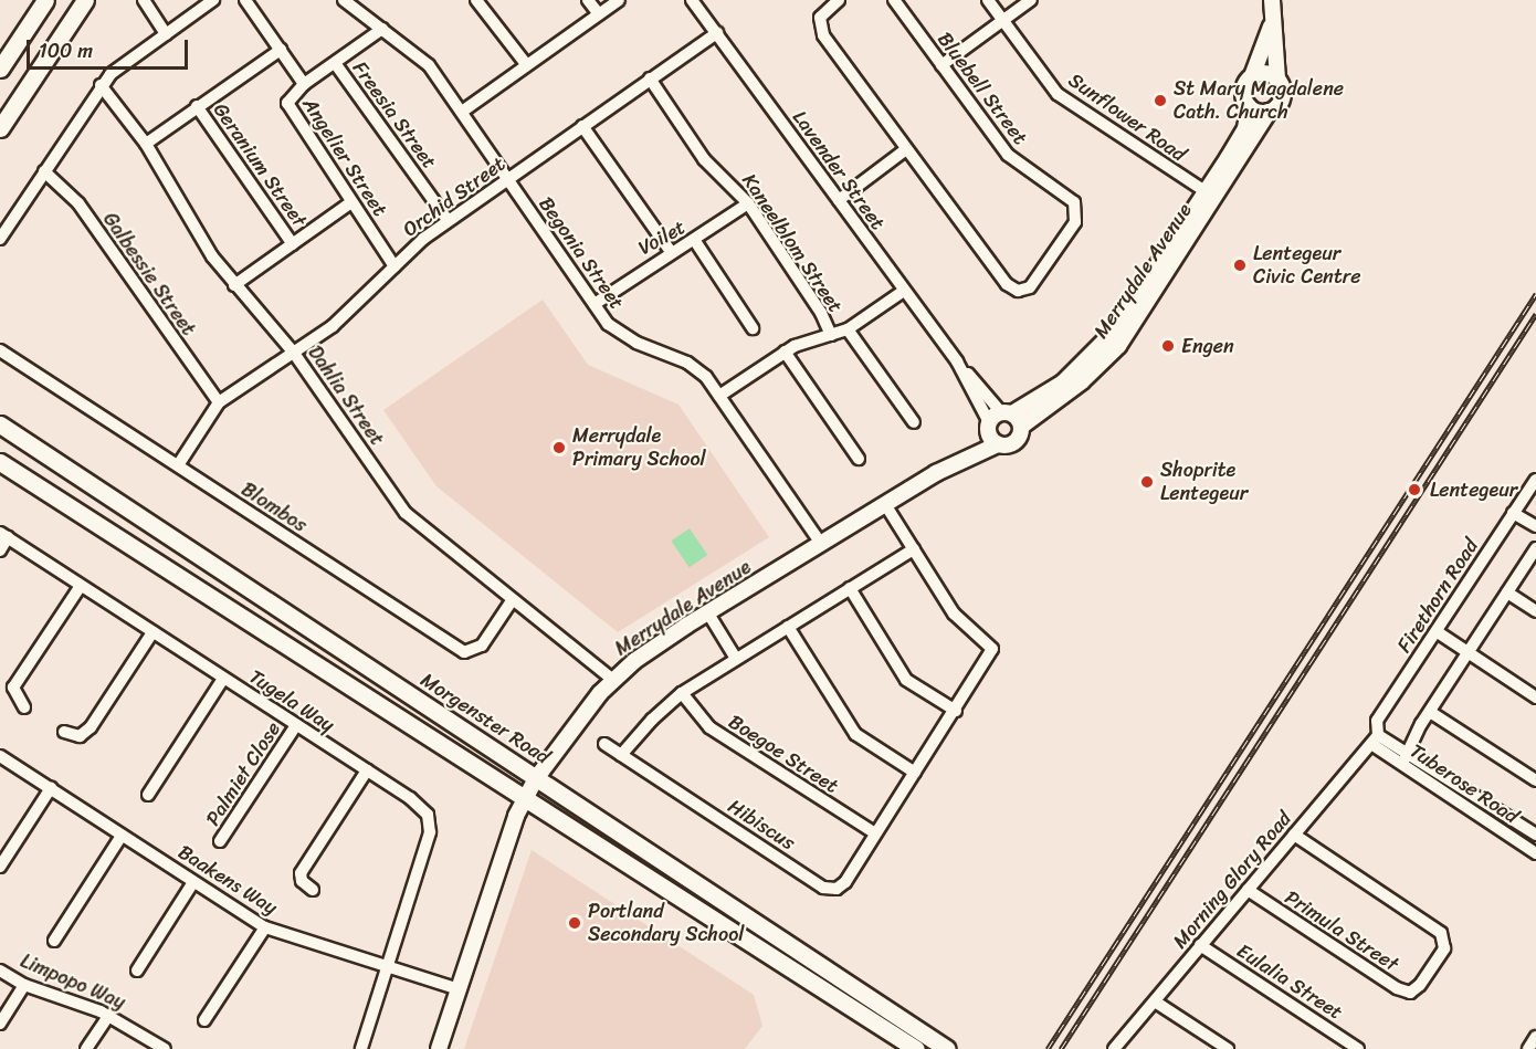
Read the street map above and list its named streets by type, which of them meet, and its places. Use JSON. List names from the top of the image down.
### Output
{
  "streets": {
    "main road": ["Morgenster Road"],
    "street": [
      "Bluebell Street",
      "Freesia Street",
      "Sunflower Road",
      "Angelier Street",
      "Geranium Street",
      "Lavender Street",
      "Orchid Street",
      "Voilet",
      "Kaneelblom Street",
      "Begonia Street",
      "Merrydale Avenue",
      "Galbessie Street",
      "Dahlia Street",
      "Blombos",
      "Firethorn Road",
      "Tugela Way",
      "Boegoe Street",
      "Palmiet Close",
      "Tuberose Road",
      "Hibiscus",
      "Baakens Way",
      "Morning Glory Road",
      "Primula Street",
      "Limpopo Way",
      "Eulalia Street"
    ]
  },
  "crossings": [
    ["Freesia Street", "Angelier Street"],
    ["Freesia Street", "Orchid Street"],
    ["Sunflower Road", "Merrydale Avenue"],
    ["Angelier Street", "Orchid Street"],
    ["Angelier Street", "Begonia Street"],
    ["Lavender Street", "Orchid Street"],
    ["Lavender Street", "Merrydale Avenue"],
    ["Orchid Street", "Kaneelblom Street"],
    ["Orchid Street", "Begonia Street"],
    ["Orchid Street", "Galbessie Street"],
    ["Orchid Street", "Dahlia Street"],
    ["Orchid Street", "Blombos"],
    ["Voilet", "Kaneelblom Street"],
    ["Voilet", "Begonia Street"],
    ["Begonia Street", "Merrydale Avenue"],
    ["Merrydale Avenue", "Dahlia Street"],
    ["Merrydale Avenue", "Morgenster Road"],
    ["Merrydale Avenue", "Hibiscus"],
    ["Merrydale Avenue", "Baakens Way"],
    ["Dahlia Street", "Blombos"],
    ["Firethorn Road", "Tuberose Road"],
    ["Firethorn Road", "Morning Glory Road"],
    ["Tugela Way", "Palmiet Close"],
    ["Tugela Way", "Baakens Way"],
    ["Boegoe Street", "Hibiscus"],
    ["Tuberose Road", "Morning Glory Road"],
    ["Morning Glory Road", "Primula Street"],
    ["Morning Glory Road", "Eulalia Street"]
  ],
  "places": [
    "St Mary Magdalene Cath. Church",
    "Lentegeur Civic Centre",
    "Engen",
    "Merrydale Primary School",
    "Shoprite Lentegeur",
    "Lentegeur",
    "Portland Secondary School"
  ],
  "scale_bar": "100 m"
}
